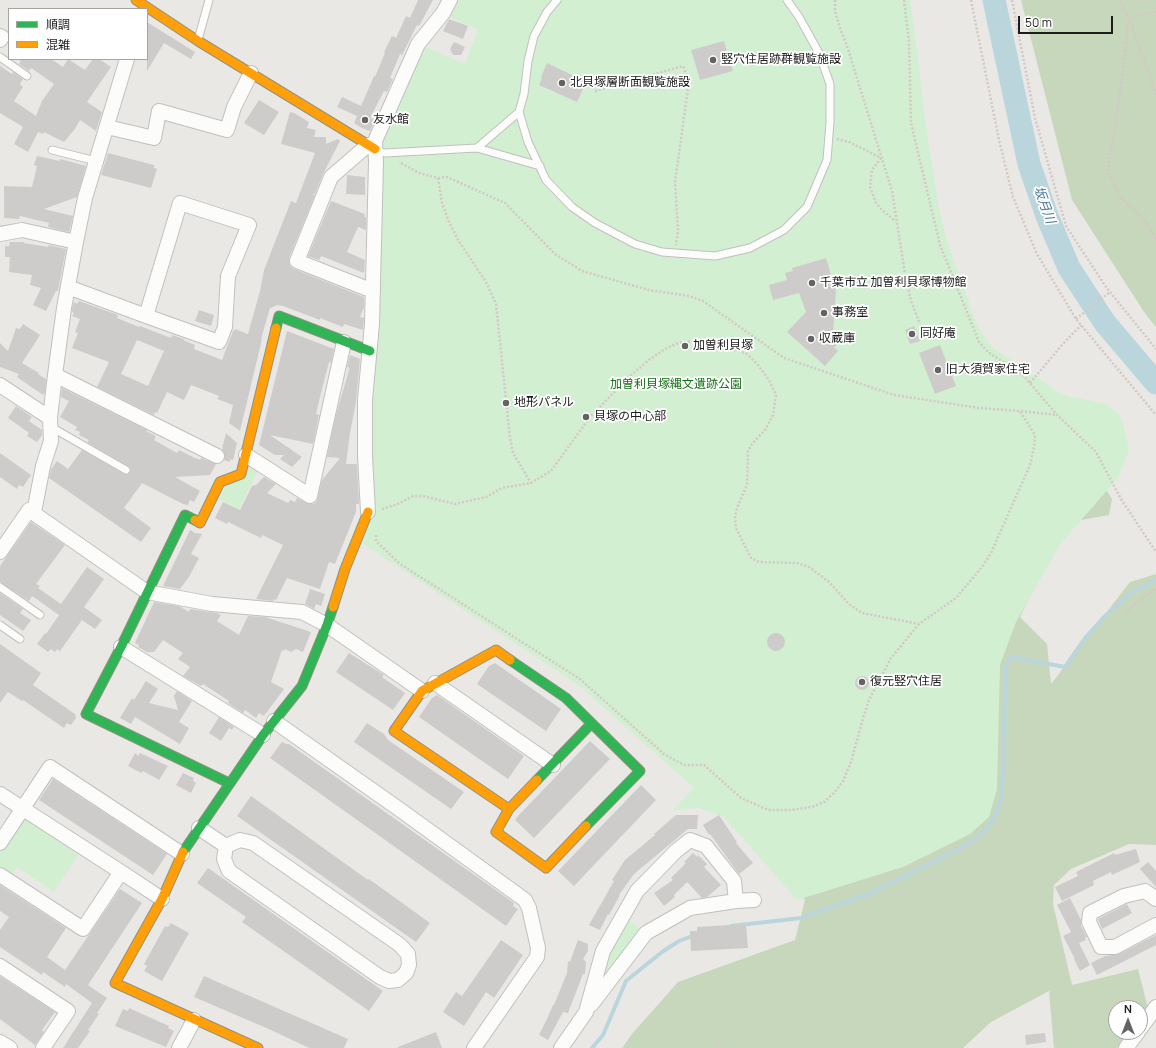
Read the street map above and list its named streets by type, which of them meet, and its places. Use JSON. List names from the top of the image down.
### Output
{
  "water": ["坂月川"],
  "parks": ["加曽利貝塚縄文遺跡公園"],
  "places": [
    "竪穴住居跡群観覧施設",
    "北貝塚層断面観覧施設",
    "友水館",
    "千葉市立 加曽利貝塚博物館",
    "事務室",
    "同好庵",
    "収蔵庫",
    "加曽利貝塚",
    "旧大須賀家住宅",
    "地形パネル",
    "貝塚の中心部",
    "復元竪穴住居"
  ],
  "legend": ["順調", "混雑"],
  "scale_bar": "50 m",
  "north": "top"
}
